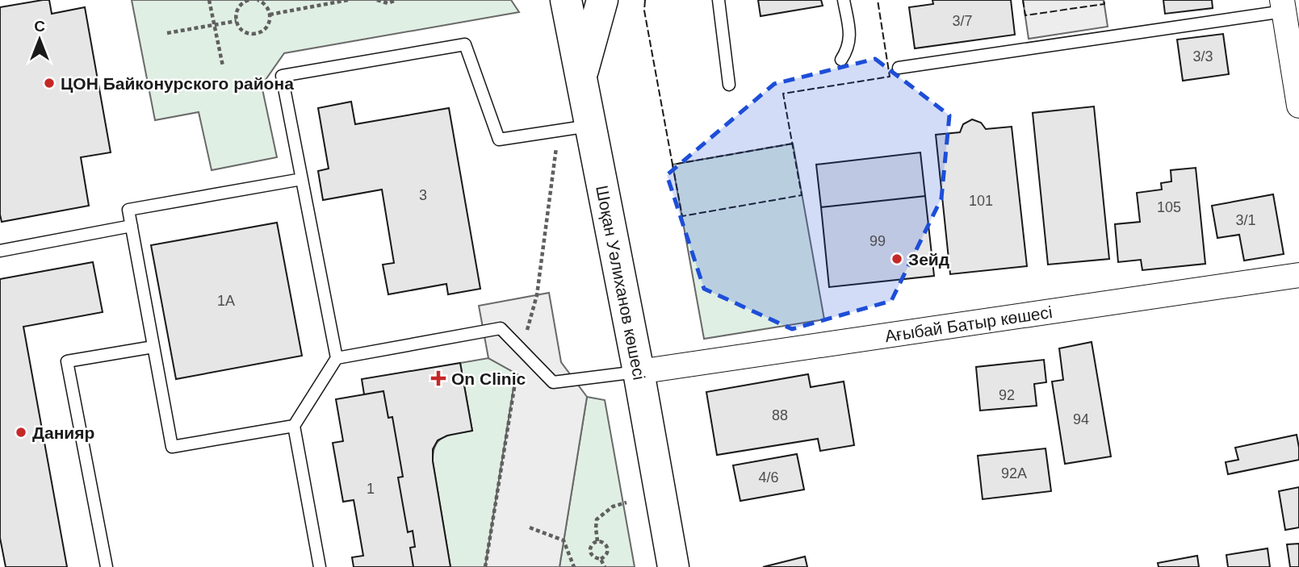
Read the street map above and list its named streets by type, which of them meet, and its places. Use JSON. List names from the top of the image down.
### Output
{
  "streets": {
    "main road": ["Шоқан Уәлиханов көшесі"],
    "street": ["Ағыбай Батыр көшесі"]
  },
  "crossings": [
    ["Шоқан Уәлиханов көшесі", "Ағыбай Батыр көшесі"]
  ],
  "places": {
    "other": ["ЦОН Байконурского района", "Зейд", "Данияр"],
    "health": ["On Clinic"]
  },
  "house_numbers": [
    "3/7",
    "3/3",
    "3",
    "101",
    "105",
    "3/1",
    "99",
    "1А",
    "92",
    "88",
    "94",
    "92А",
    "4/6",
    "1"
  ],
  "north": "top"
}
